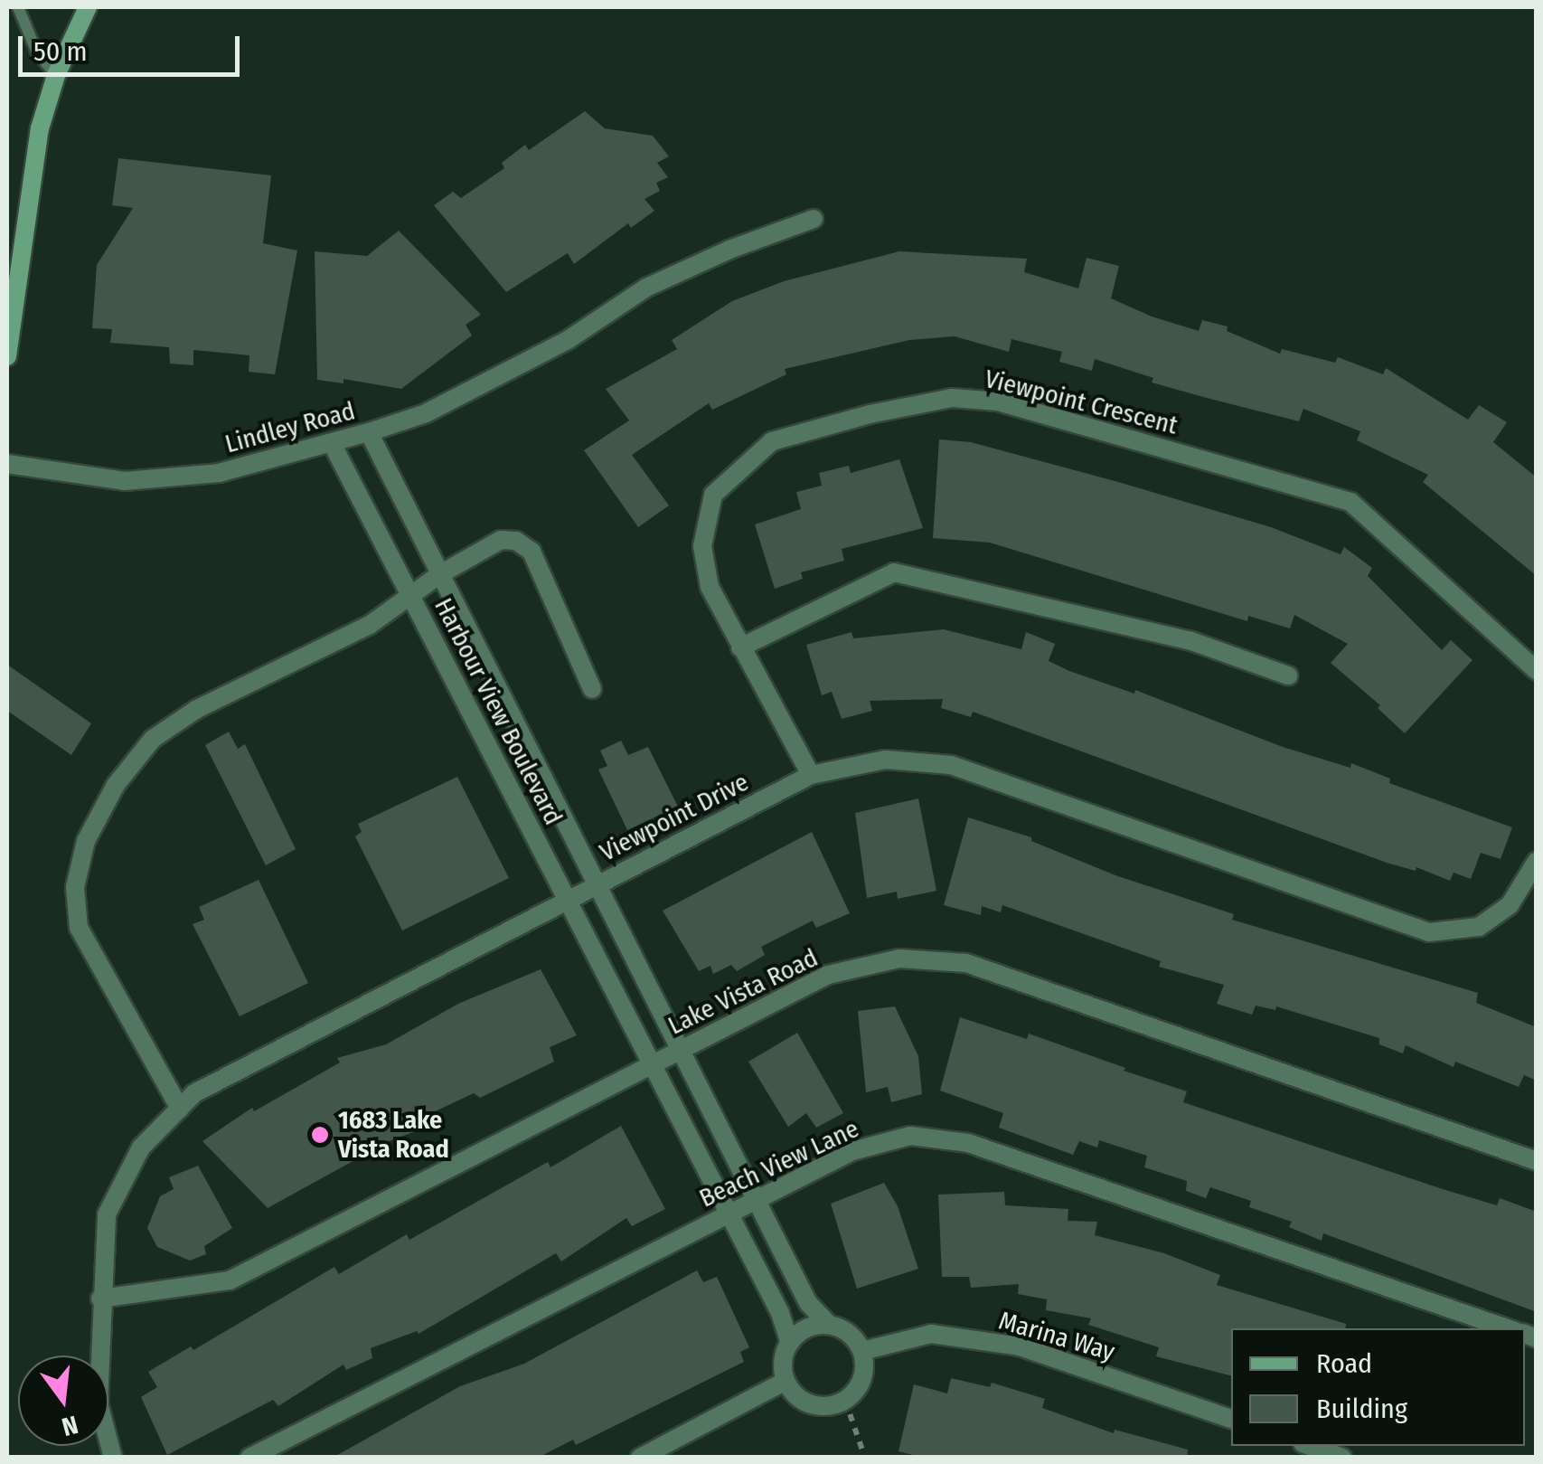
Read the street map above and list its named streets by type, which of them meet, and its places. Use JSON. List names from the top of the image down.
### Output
{
  "streets": {
    "street": [
      "Viewpoint Crescent",
      "Lindley Road",
      "Harbour View Boulevard",
      "Viewpoint Drive",
      "Lake Vista Road",
      "Beach View Lane",
      "Marina Way"
    ]
  },
  "crossings": [
    ["Viewpoint Crescent", "Viewpoint Drive"],
    ["Lindley Road", "Harbour View Boulevard"],
    ["Harbour View Boulevard", "Viewpoint Drive"],
    ["Harbour View Boulevard", "Lake Vista Road"],
    ["Harbour View Boulevard", "Beach View Lane"],
    ["Harbour View Boulevard", "Marina Way"],
    ["Viewpoint Drive", "Lake Vista Road"]
  ],
  "places": ["1683 Lake Vista Road"],
  "legend": ["Road", "Building"],
  "scale_bar": "50 m",
  "north": "bottom"
}
